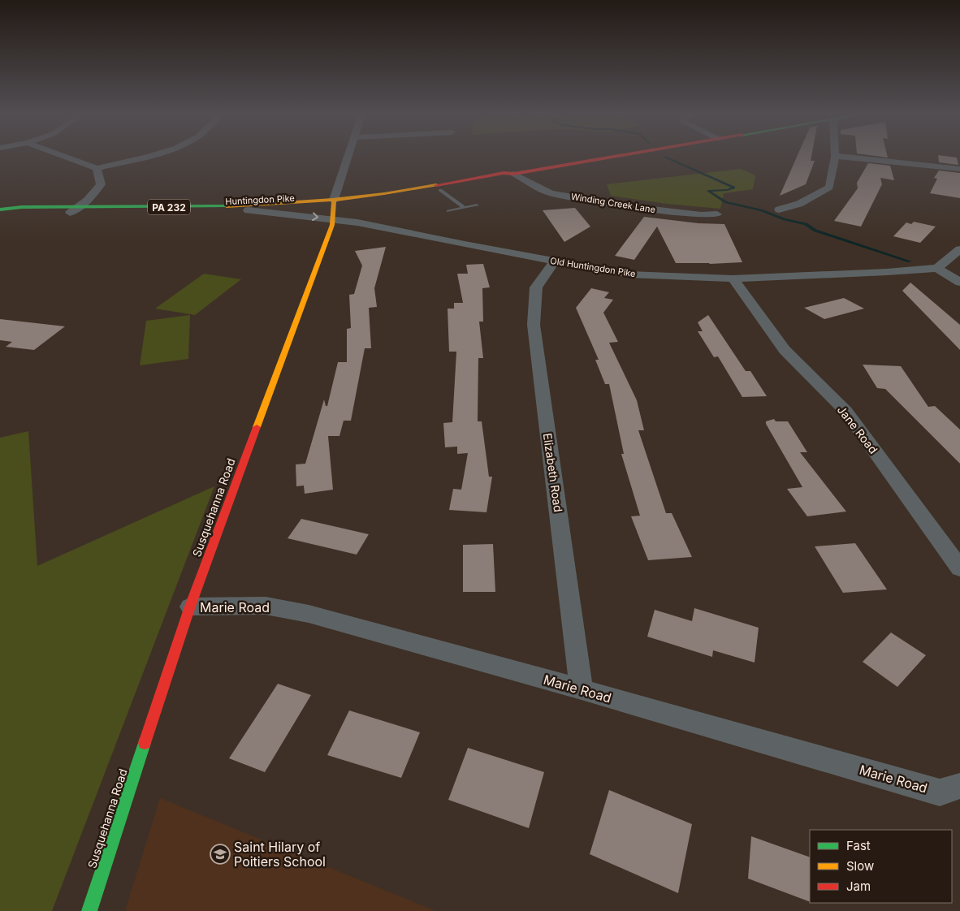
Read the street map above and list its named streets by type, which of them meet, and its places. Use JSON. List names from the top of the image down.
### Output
{
  "streets": {
    "main road": ["Huntingdon Pike", "PA 232", "Susquehanna Road"],
    "street": [
      "Winding Creek Lane",
      "Old Huntingdon Pike",
      "Jane Road",
      "Elizabeth Road",
      "Marie Road"
    ]
  },
  "crossings": [
    ["Huntingdon Pike", "Winding Creek Lane"],
    ["Huntingdon Pike", "Old Huntingdon Pike"],
    ["Huntingdon Pike", "Susquehanna Road"],
    ["Old Huntingdon Pike", "Jane Road"],
    ["Old Huntingdon Pike", "Elizabeth Road"],
    ["Old Huntingdon Pike", "Susquehanna Road"],
    ["Elizabeth Road", "Marie Road"],
    ["Susquehanna Road", "Marie Road"]
  ],
  "places": {
    "school or university": ["Saint Hilary of Poitiers School"]
  },
  "legend": ["Fast", "Slow", "Jam"]
}
